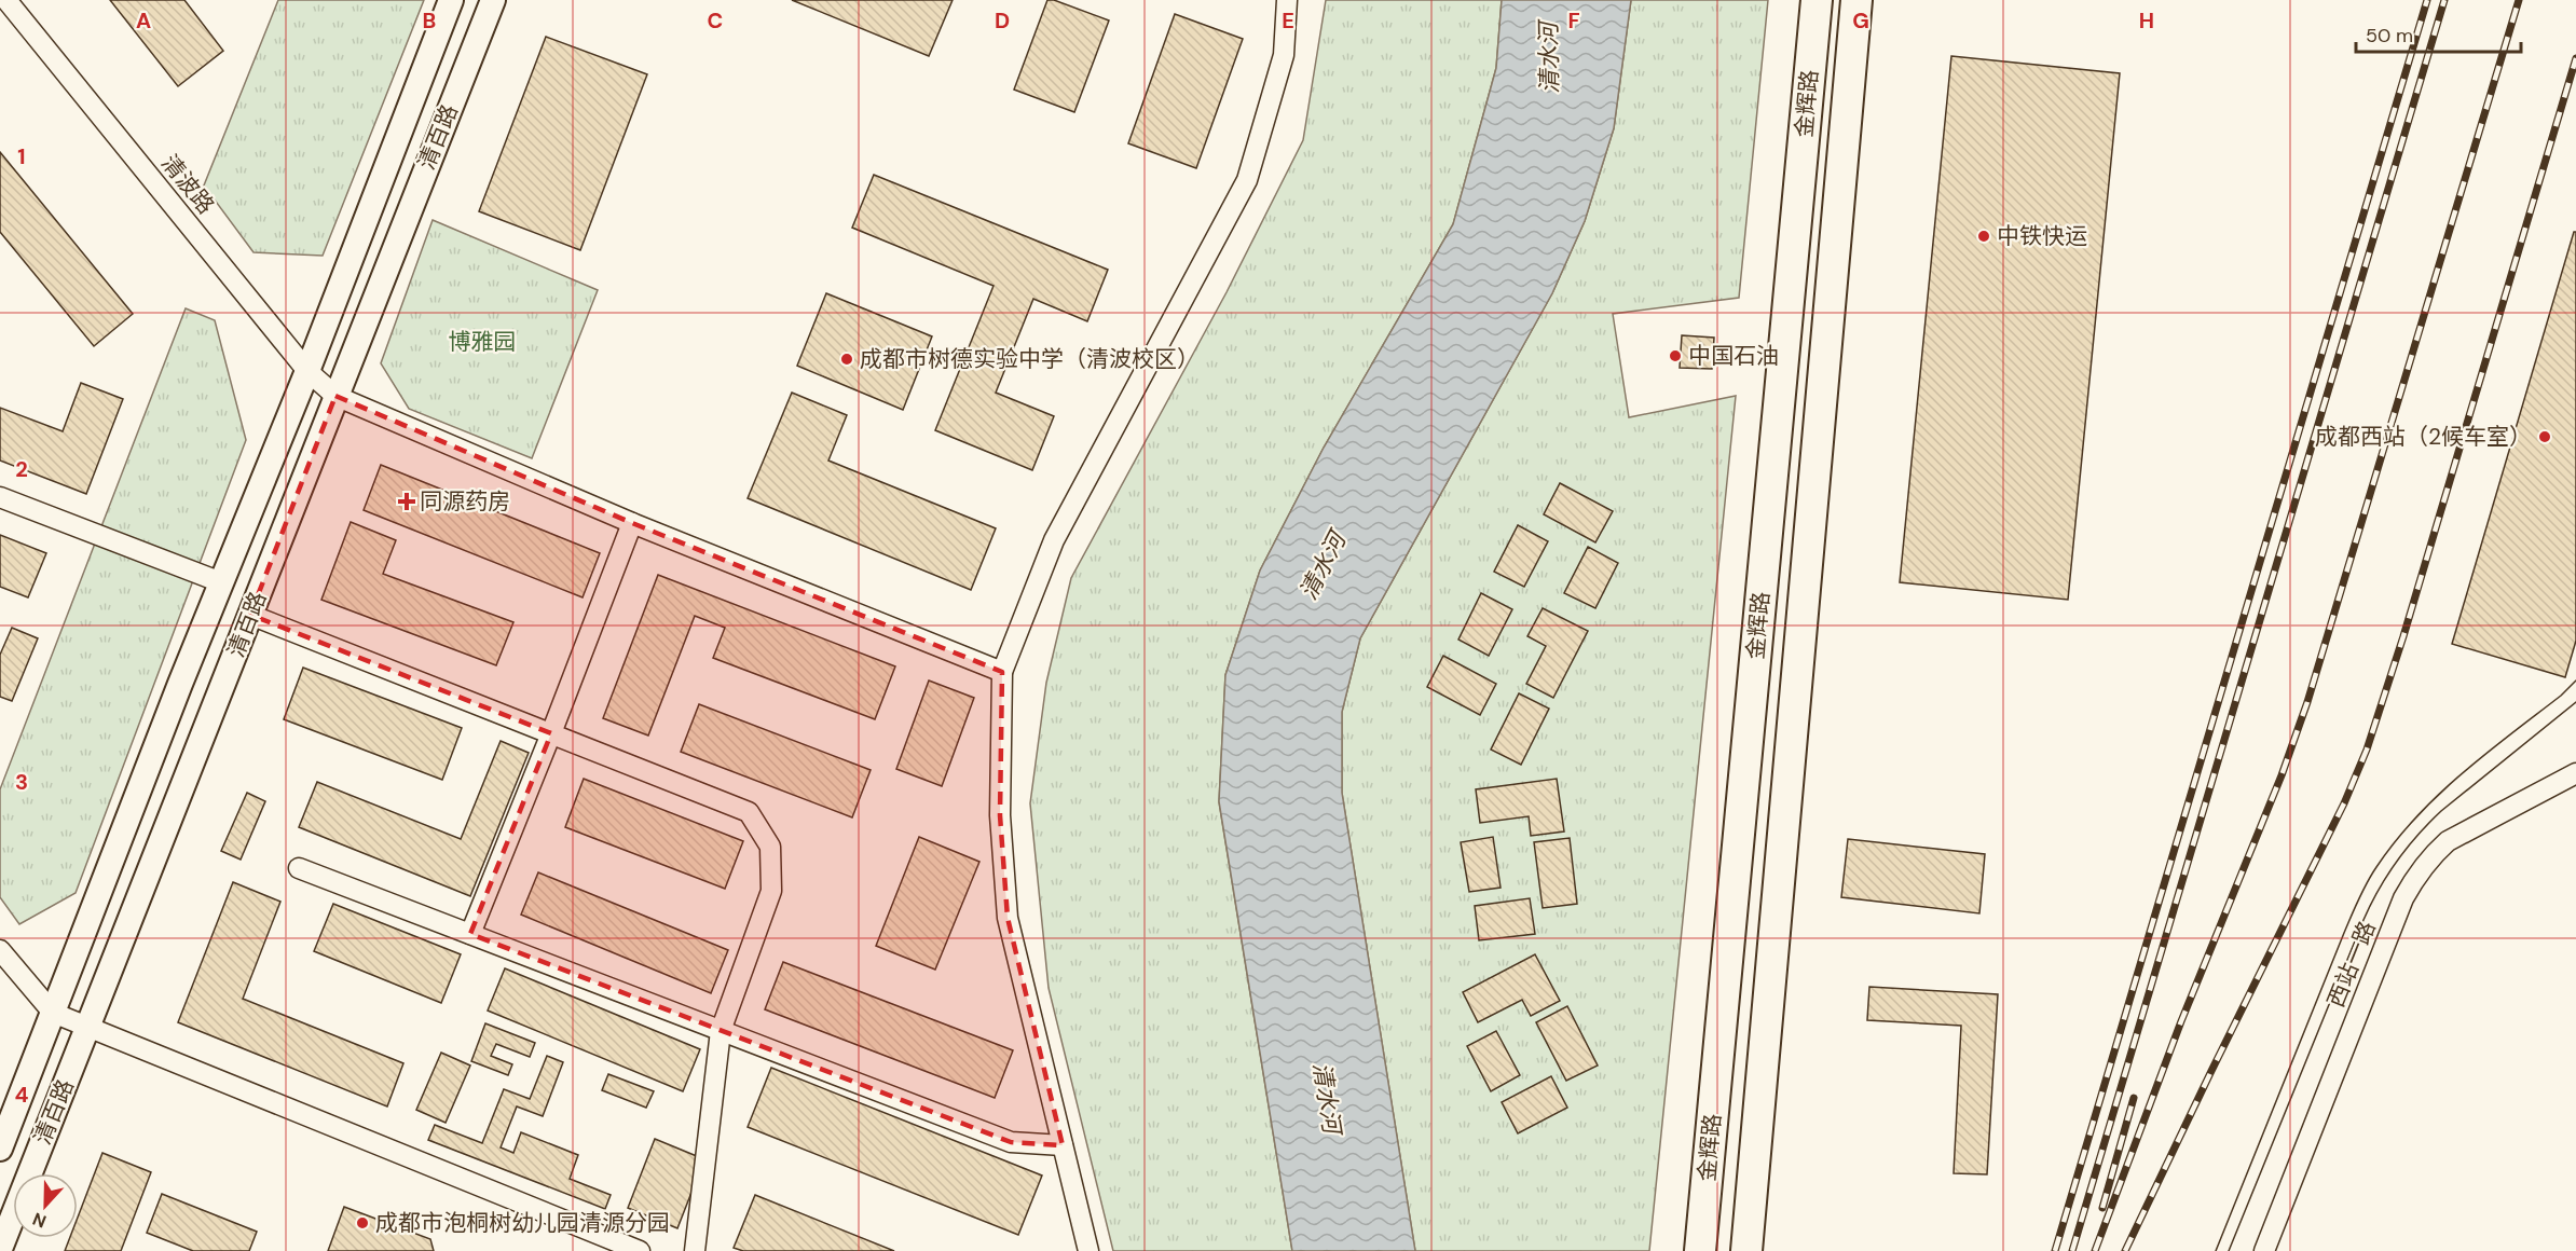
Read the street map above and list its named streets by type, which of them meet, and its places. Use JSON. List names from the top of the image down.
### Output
{
  "streets": {
    "main road": ["金辉路"],
    "street": ["清百路", "清波路", "西站一路"]
  },
  "crossings": [
    ["清百路", "清波路"]
  ],
  "water": ["清水河"],
  "parks": ["博雅园"],
  "places": {
    "other": [
      "中铁快运",
      "中国石油",
      "成都市树德实验中学（清波校区）",
      "成都西站（2候车室）",
      "成都市泡桐树幼儿园清源分园"
    ],
    "health": ["同源药房"]
  },
  "scale_bar": "50 m",
  "north": "bottom",
  "grid": {
    "columns": [
      "A",
      "B",
      "C",
      "D",
      "E",
      "F",
      "G",
      "H"
    ],
    "rows": [
      "1",
      "2",
      "3",
      "4"
    ]
  }
}
